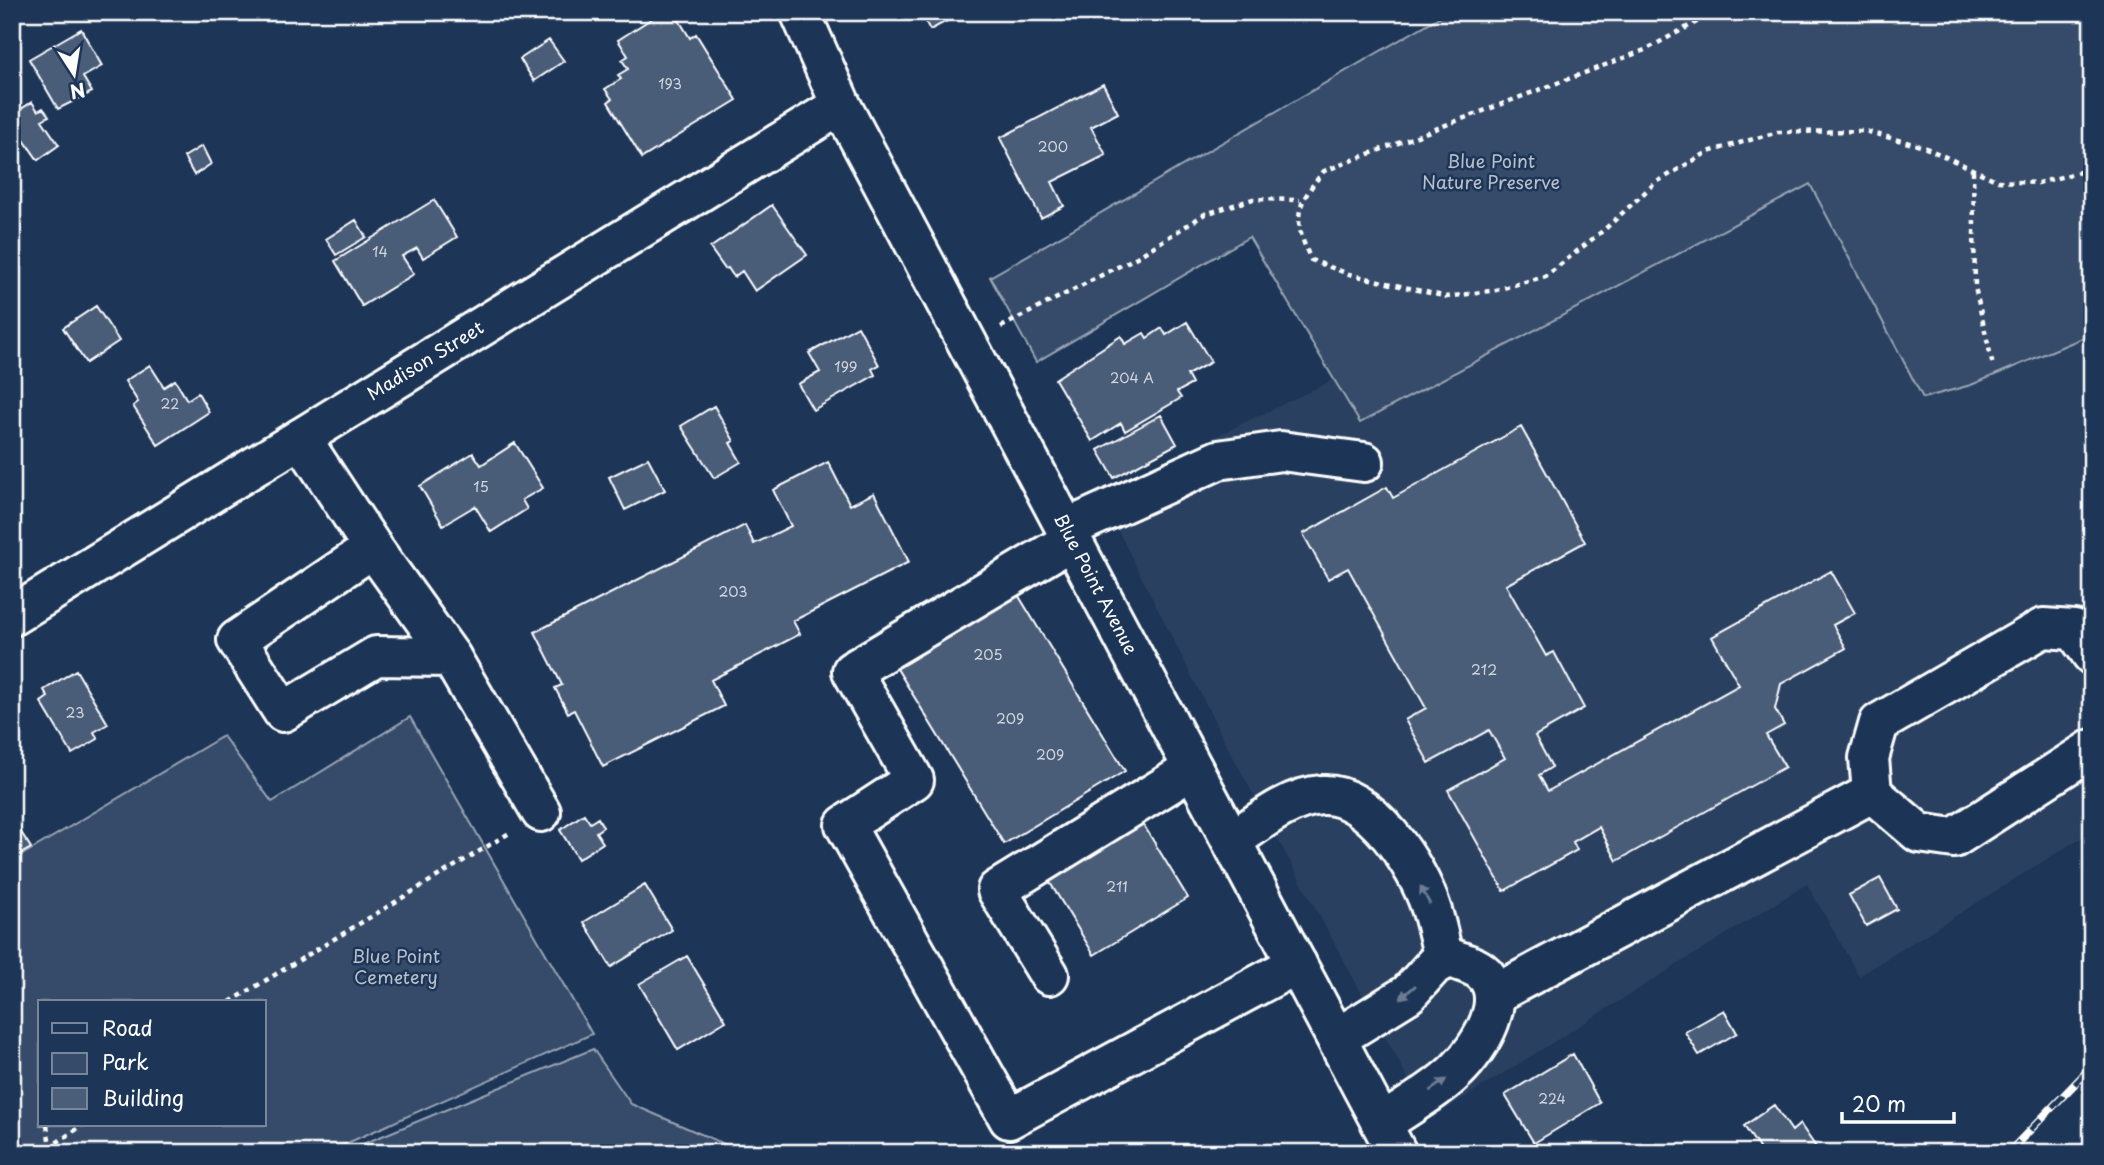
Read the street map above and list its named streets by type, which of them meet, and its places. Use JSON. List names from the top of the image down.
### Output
{
  "streets": {
    "street": ["Madison Street", "Blue Point Avenue"]
  },
  "crossings": [
    ["Madison Street", "Blue Point Avenue"]
  ],
  "parks": ["Blue Point Nature Preserve", "Blue Point Cemetery"],
  "house_numbers": [
    "193",
    "200",
    "14",
    "199",
    "204 A",
    "22",
    "15",
    "203",
    "205",
    "212",
    "23",
    "209",
    "209",
    "211",
    "224"
  ],
  "legend": ["Road", "Park", "Building"],
  "scale_bar": "20 m",
  "north": "bottom"
}
